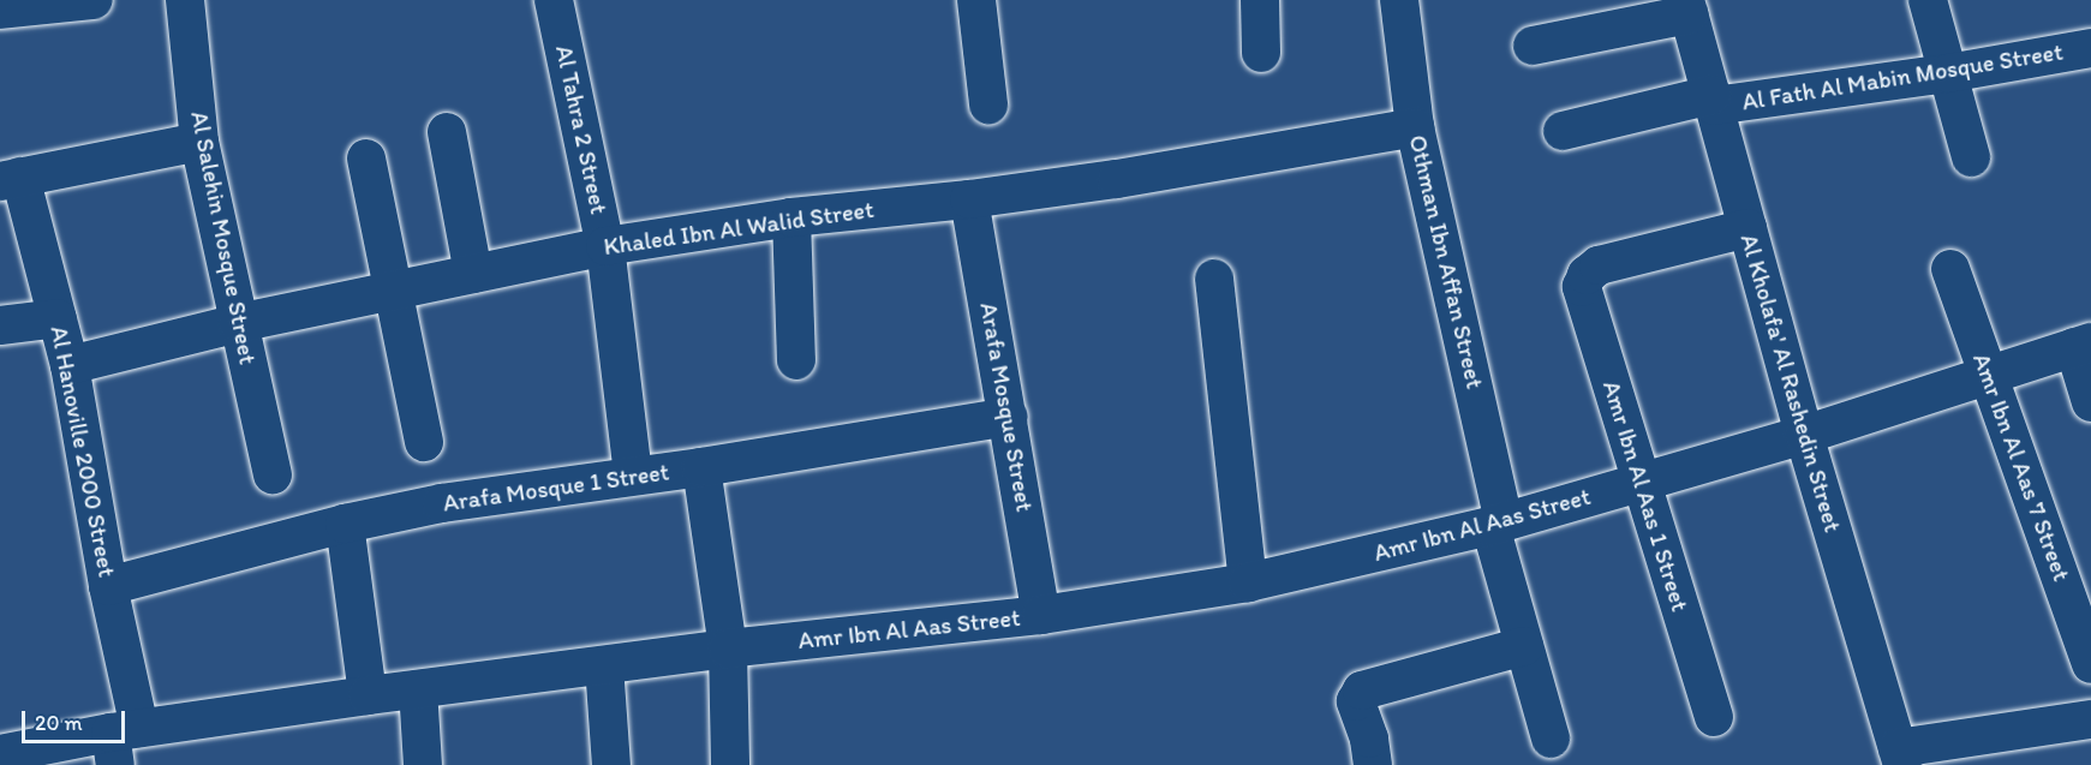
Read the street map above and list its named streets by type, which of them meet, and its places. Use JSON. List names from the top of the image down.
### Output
{
  "streets": {
    "street": [
      "Al Fath Al Mabin Mosque Street",
      "Al Tahra 2 Street",
      "Khaled Ibn Al Walid Street",
      "Al Salehin Mosque Street",
      "Othman Ibn Affan Street",
      "Al Kholafa' Al Rashedin Street",
      "Arafa Mosque Street",
      "Al Hanoville 2000 Street",
      "Amr Ibn Al Aas 7 Street",
      "Arafa Mosque 1 Street",
      "Amr Ibn Al Aas 1 Street",
      "Amr Ibn Al Aas Street"
    ]
  },
  "crossings": [
    ["Al Fath Al Mabin Mosque Street", "Al Kholafa' Al Rashedin Street"],
    ["Al Tahra 2 Street", "Khaled Ibn Al Walid Street"],
    ["Al Tahra 2 Street", "Arafa Mosque 1 Street"],
    ["Khaled Ibn Al Walid Street", "Al Salehin Mosque Street"],
    ["Khaled Ibn Al Walid Street", "Othman Ibn Affan Street"],
    ["Khaled Ibn Al Walid Street", "Arafa Mosque Street"],
    ["Khaled Ibn Al Walid Street", "Al Hanoville 2000 Street"],
    ["Othman Ibn Affan Street", "Amr Ibn Al Aas Street"],
    ["Al Kholafa' Al Rashedin Street", "Amr Ibn Al Aas 1 Street"],
    ["Al Kholafa' Al Rashedin Street", "Amr Ibn Al Aas Street"],
    ["Arafa Mosque Street", "Arafa Mosque 1 Street"],
    ["Arafa Mosque Street", "Amr Ibn Al Aas Street"],
    ["Al Hanoville 2000 Street", "Arafa Mosque 1 Street"],
    ["Al Hanoville 2000 Street", "Amr Ibn Al Aas Street"],
    ["Amr Ibn Al Aas 7 Street", "Amr Ibn Al Aas Street"],
    ["Amr Ibn Al Aas 1 Street", "Amr Ibn Al Aas Street"]
  ],
  "scale_bar": "20 m"
}
